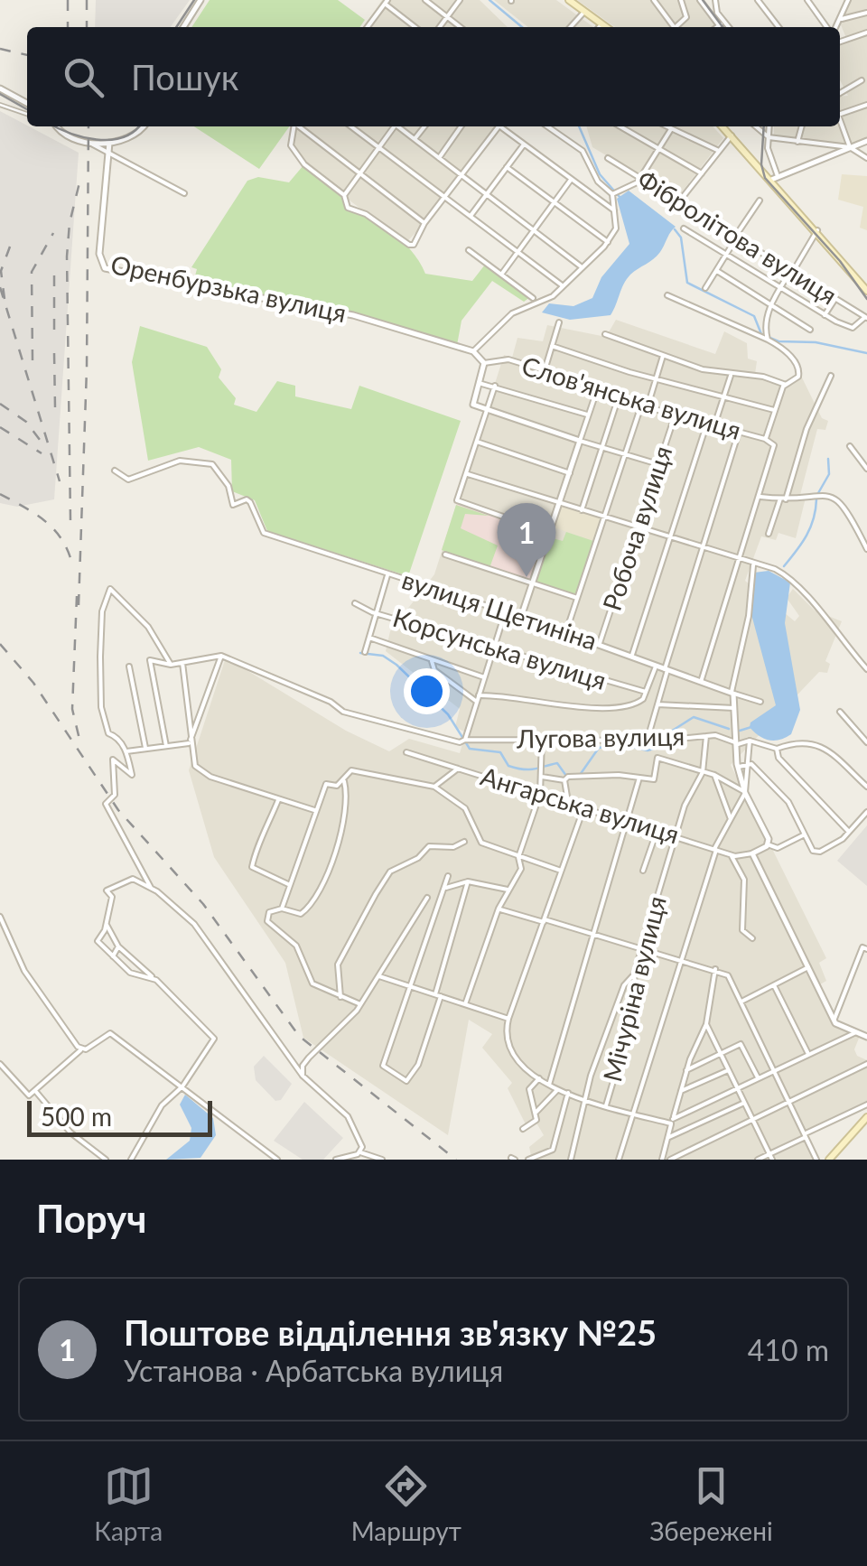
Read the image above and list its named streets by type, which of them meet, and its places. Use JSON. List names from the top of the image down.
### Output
{
  "streets": {
    "street": [
      "Фібролітова вулиця",
      "Оренбурзька вулиця",
      "Слов'янська вулиця",
      "Робоча вулиця",
      "вулиця Щетиніна",
      "Корсунська вулиця",
      "Лугова вулиця",
      "Ангарська вулиця",
      "Мічуріна вулиця"
    ]
  },
  "crossings": [
    ["Слов'янська вулиця", "Робоча вулиця"],
    ["Робоча вулиця", "вулиця Щетиніна"],
    ["Ангарська вулиця", "Мічуріна вулиця"]
  ],
  "scale_bar": "500 m",
  "page": {
    "search": "Пошук",
    "pins": "1",
    "scale": "500 m",
    "heading": "Поруч",
    "list": [
      {
        "mark": "1",
        "name": "Поштове відділення зв'язку №25",
        "note": "Установа · Арбатська вулиця",
        "value": "410 m"
      }
    ],
    "nav": ["Карта", "Маршрут", "Збережені"]
  }
}
